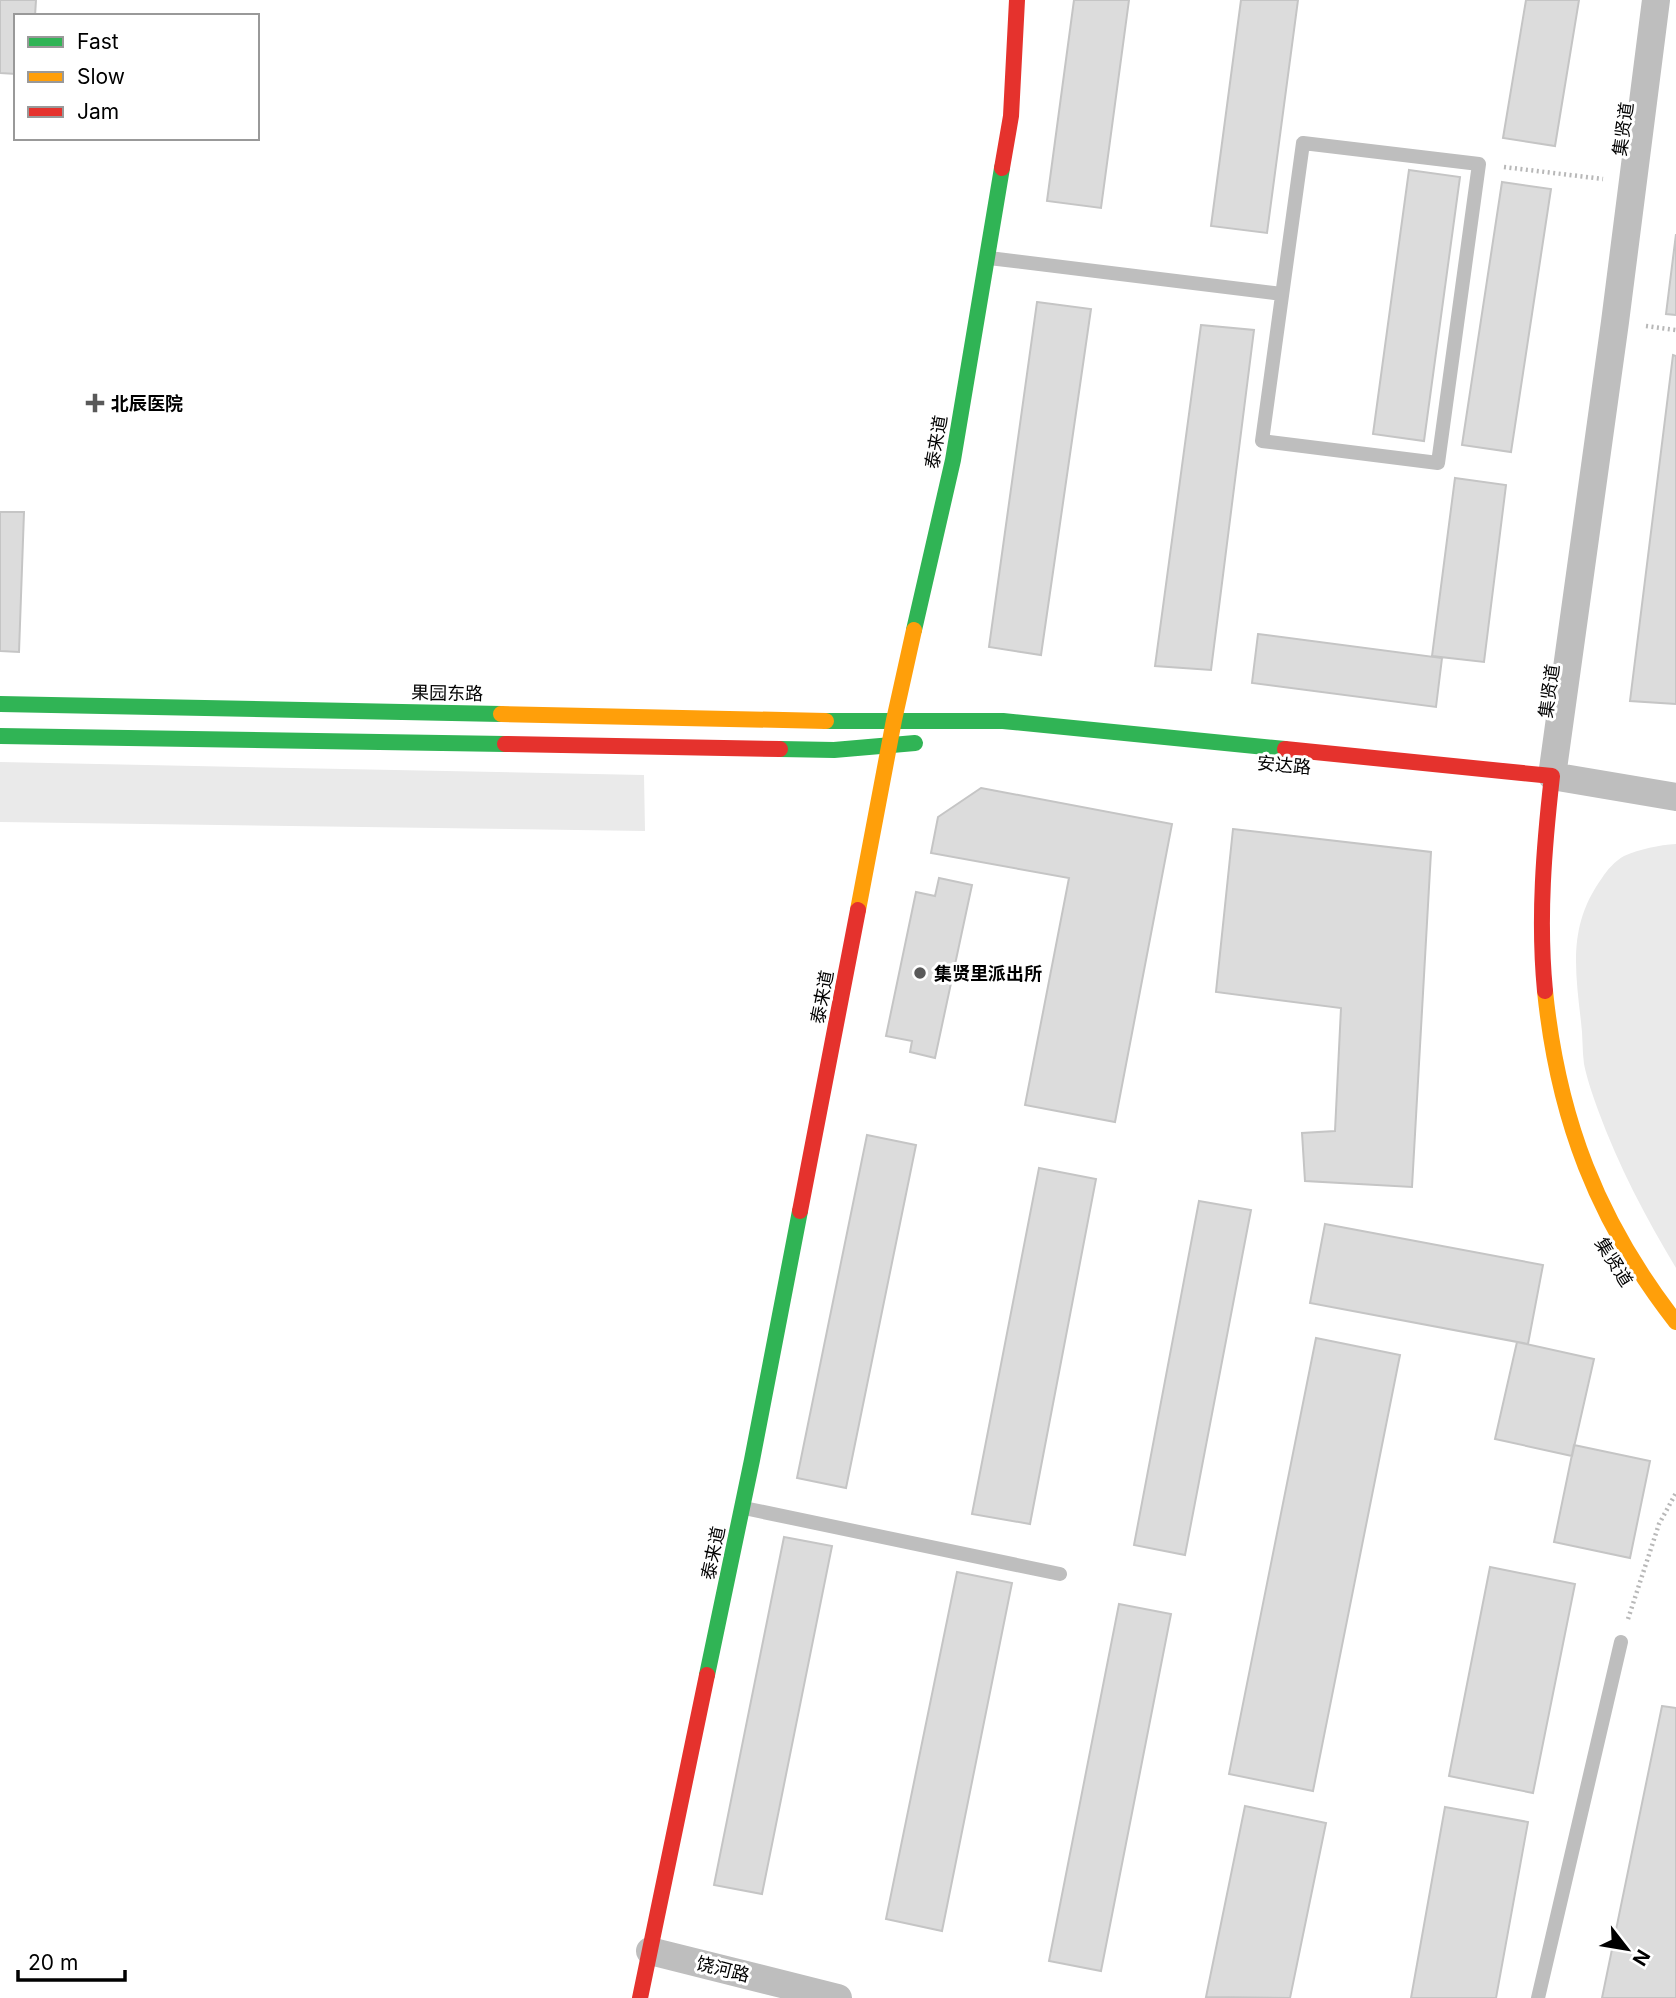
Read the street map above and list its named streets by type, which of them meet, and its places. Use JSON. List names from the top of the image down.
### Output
{
  "streets": {
    "street": [
      "集贤道",
      "泰来道",
      "果园东路",
      "安达路",
      "饶河路"
    ]
  },
  "crossings": [
    ["集贤道", "安达路"],
    ["泰来道", "果园东路"],
    ["泰来道", "安达路"],
    ["泰来道", "饶河路"],
    ["果园东路", "安达路"]
  ],
  "places": {
    "health": ["北辰医院"],
    "other": ["集贤里派出所"]
  },
  "legend": ["Fast", "Slow", "Jam"],
  "scale_bar": "20 m",
  "north": "bottom right"
}
